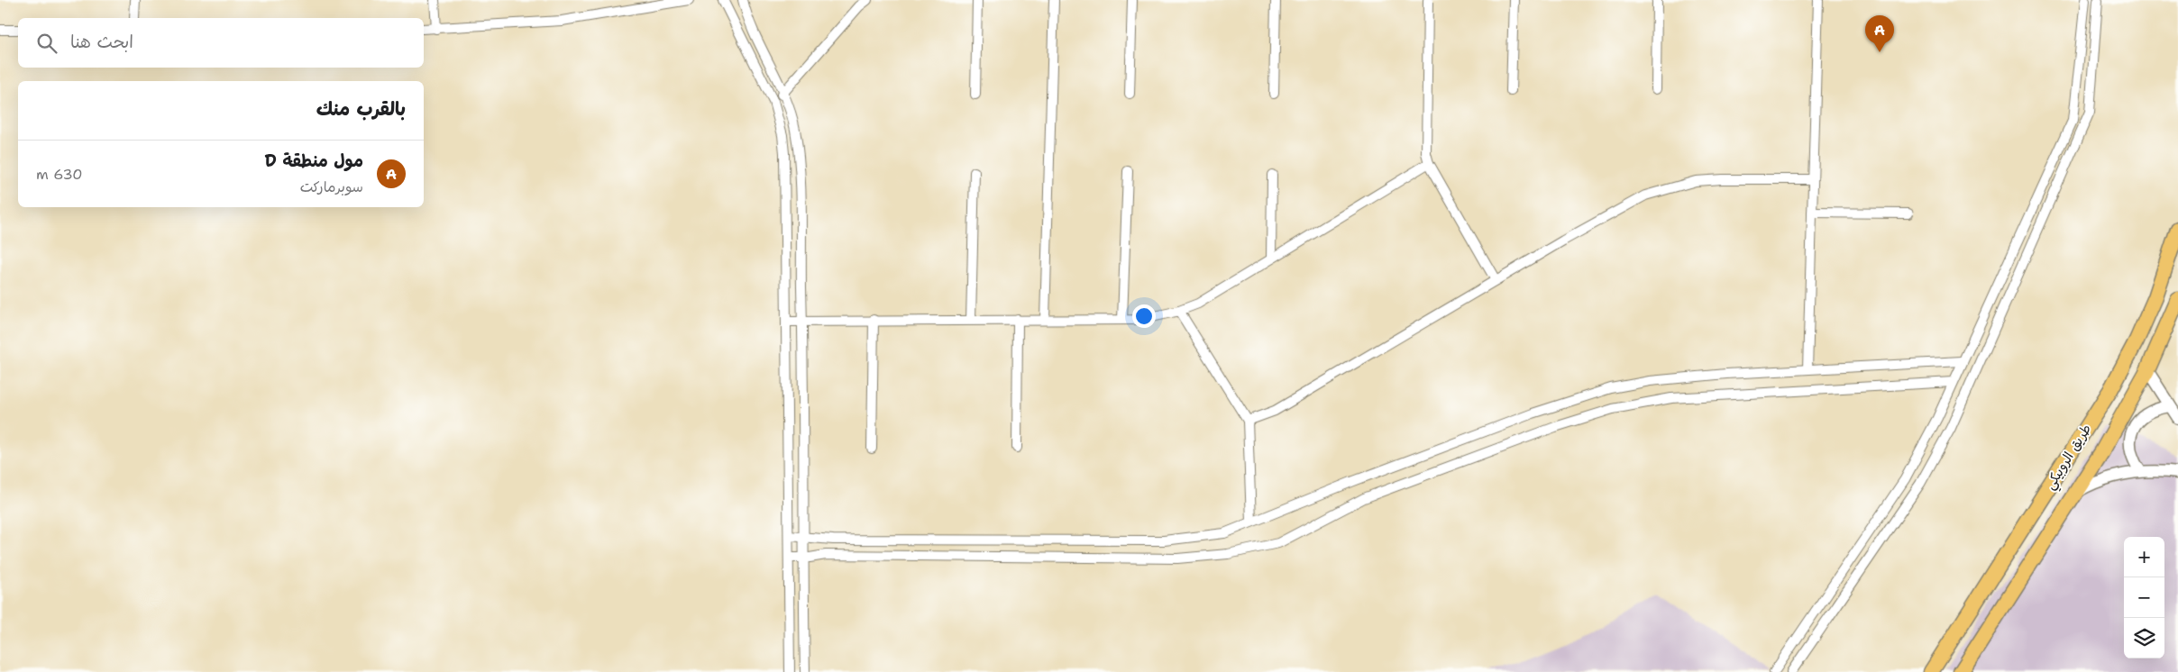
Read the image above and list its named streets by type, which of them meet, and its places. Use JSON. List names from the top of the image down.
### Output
{
  "streets": {
    "main road": ["طريق الروبيكي"]
  },
  "page": {
    "pins": "A",
    "search": "ابحث هنا",
    "heading": "بالقرب منك",
    "list": [
      {
        "mark": "A",
        "name": "مول منطقة D",
        "note": "سوبرماركت",
        "value": "630 m"
      }
    ],
    "map_buttons": ["+", "−"]
  }
}
